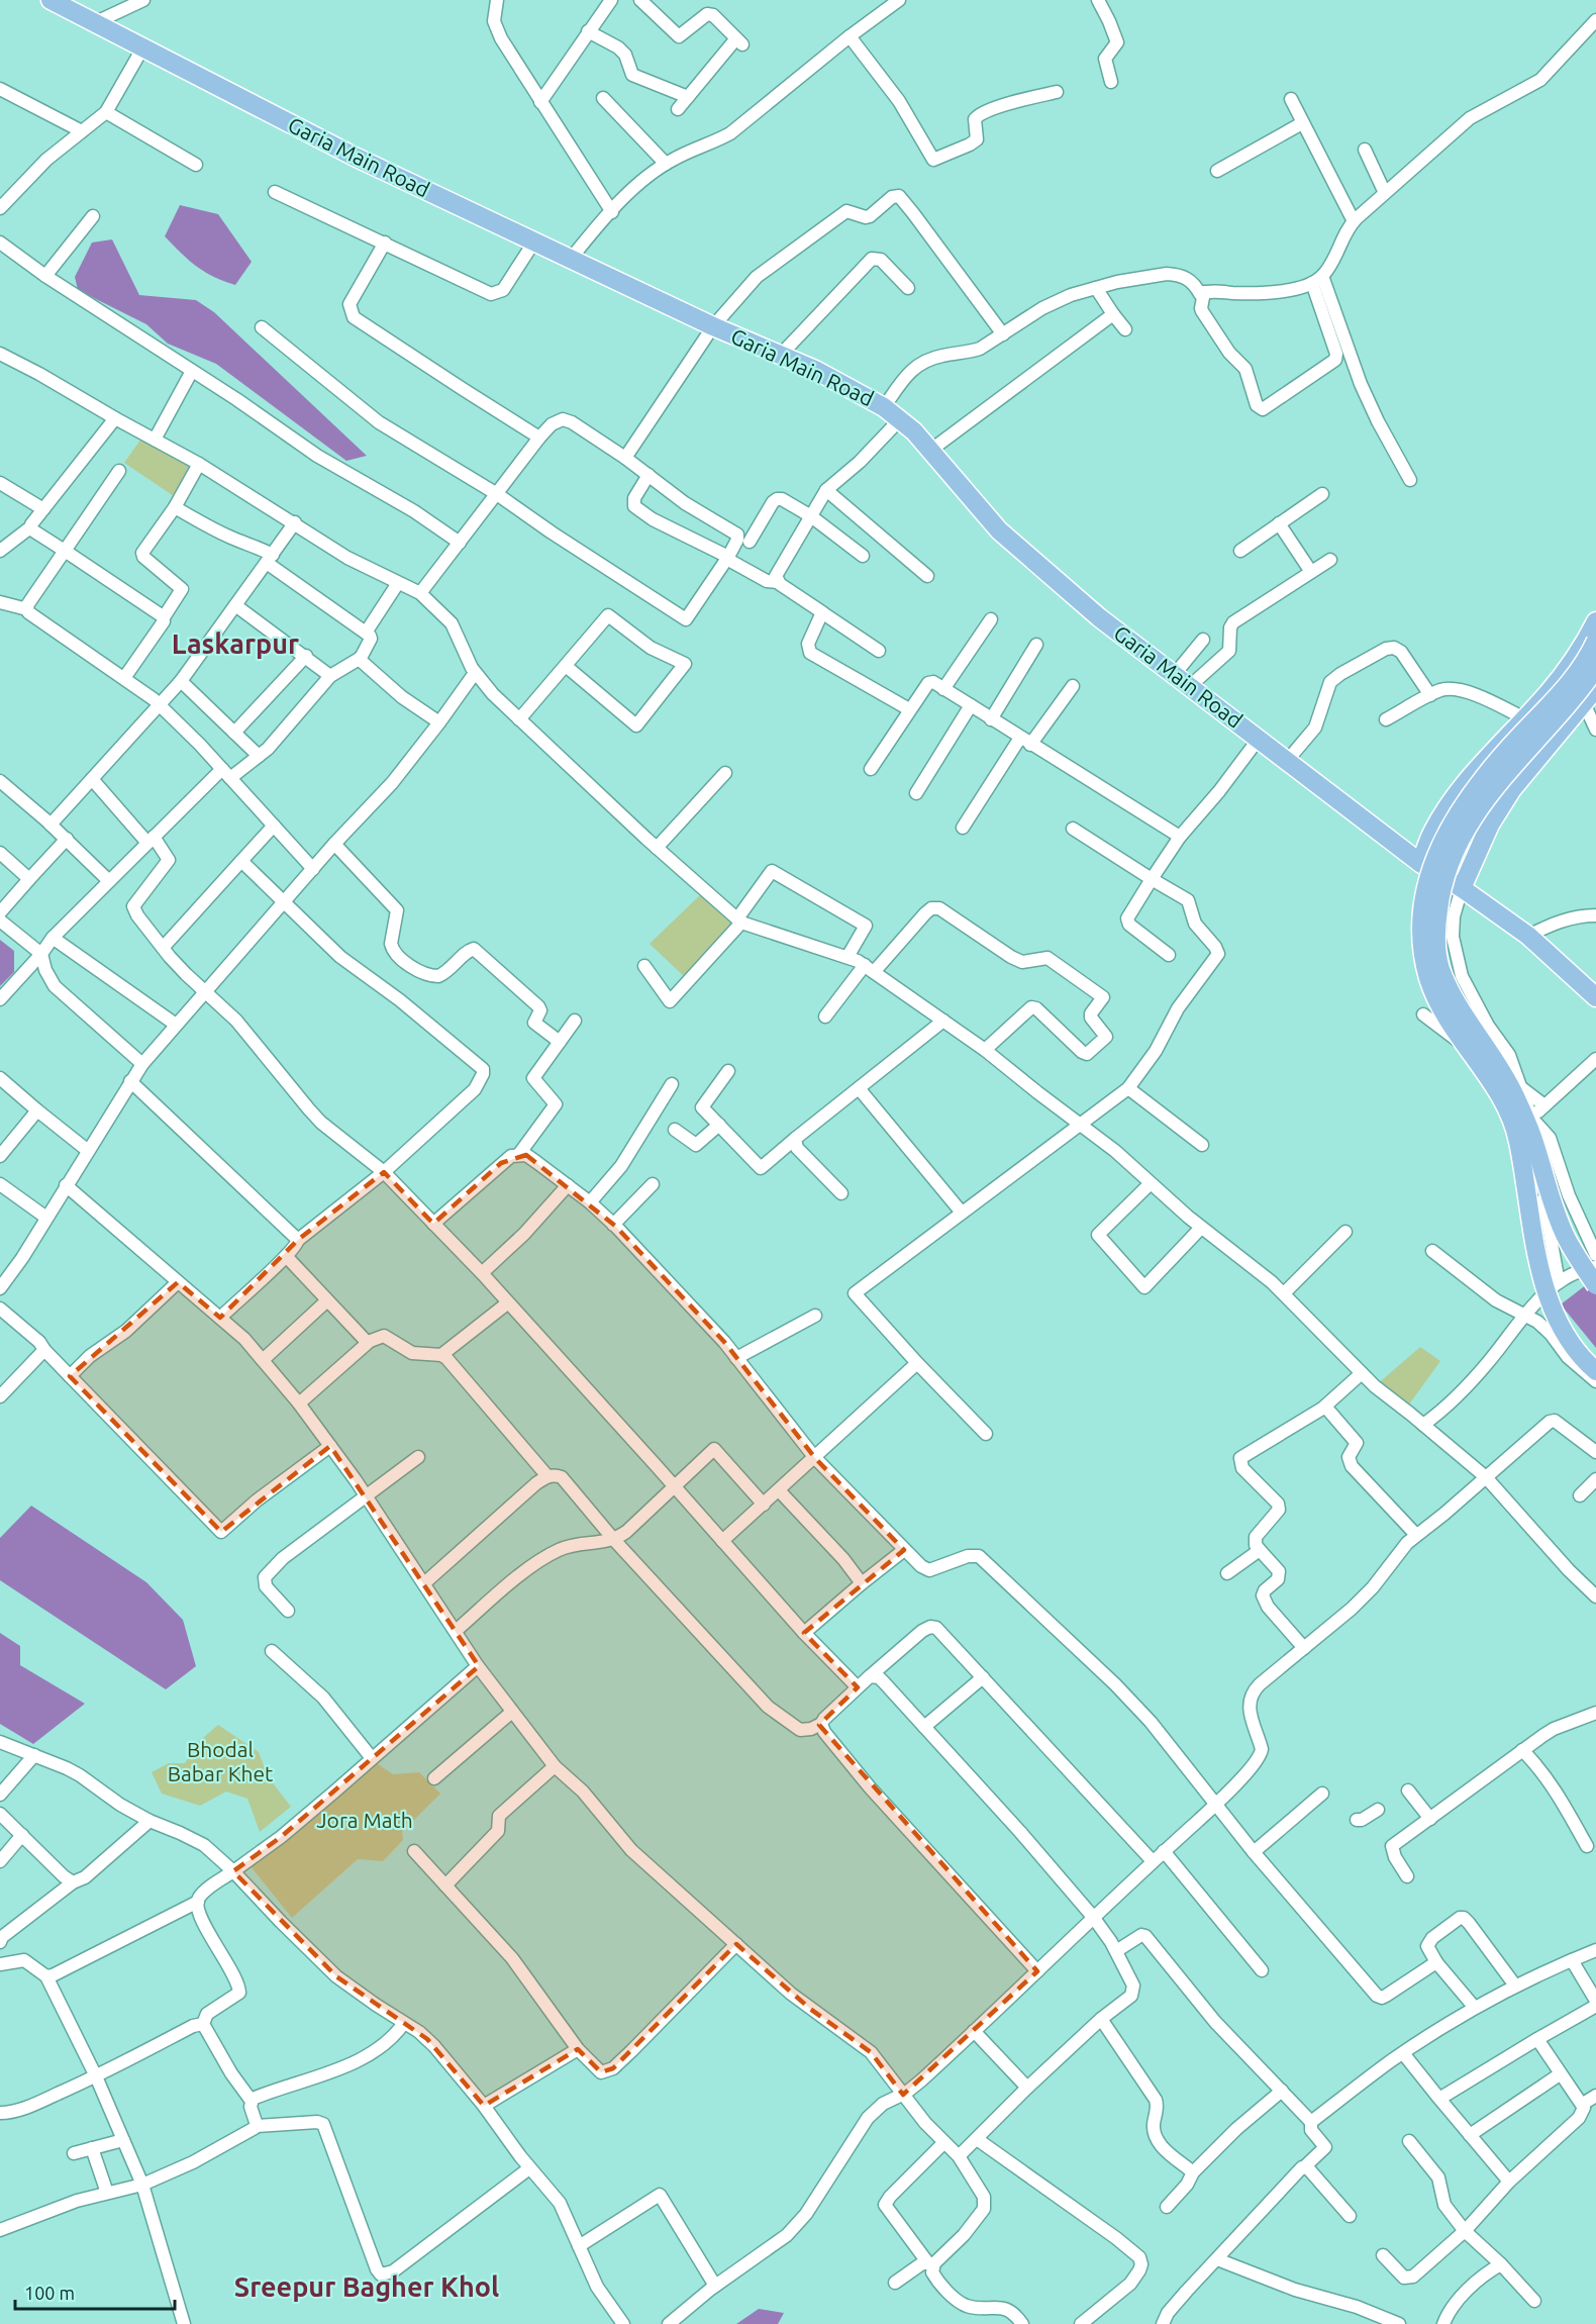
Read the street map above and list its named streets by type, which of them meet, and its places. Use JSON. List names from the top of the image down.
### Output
{
  "streets": {
    "main road": ["Garia Main Road"]
  },
  "districts": ["Laskarpur", "Sreepur Bagher Khol"],
  "parks": ["Bhodal Babar Khet", "Jora Math"],
  "scale_bar": "100 m"
}
